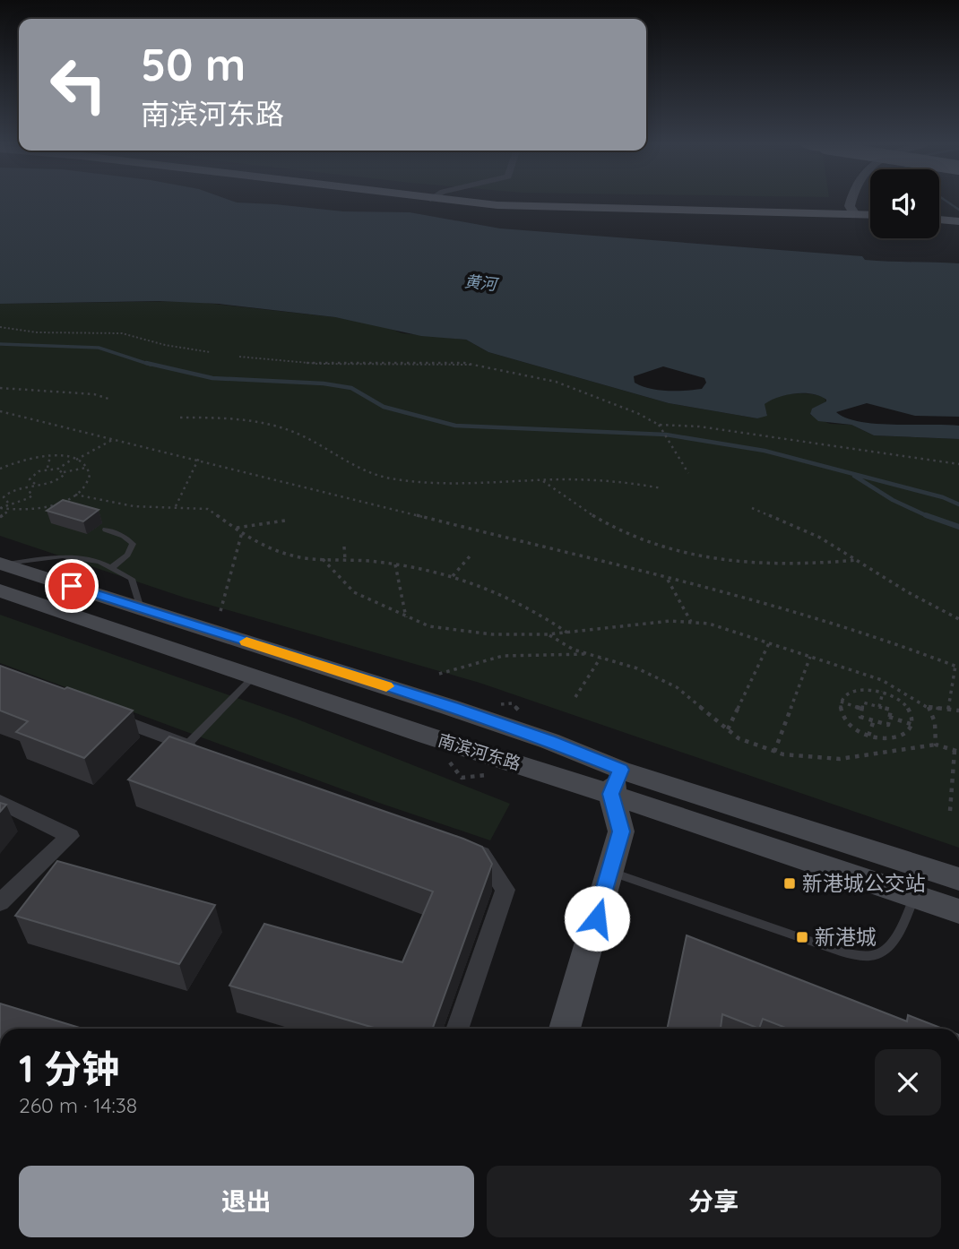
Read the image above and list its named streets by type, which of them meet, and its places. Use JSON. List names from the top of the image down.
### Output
{
  "streets": {
    "main road": ["南滨河东路"]
  },
  "water": ["黄河"],
  "places": {
    "transit": ["新港城公交站", "新港城"]
  },
  "page": {
    "turn": ["50 m", "南滨河东路"],
    "heading": ["1 分钟", "260 m · 14:38"],
    "buttons": ["退出", "分享"]
  }
}
